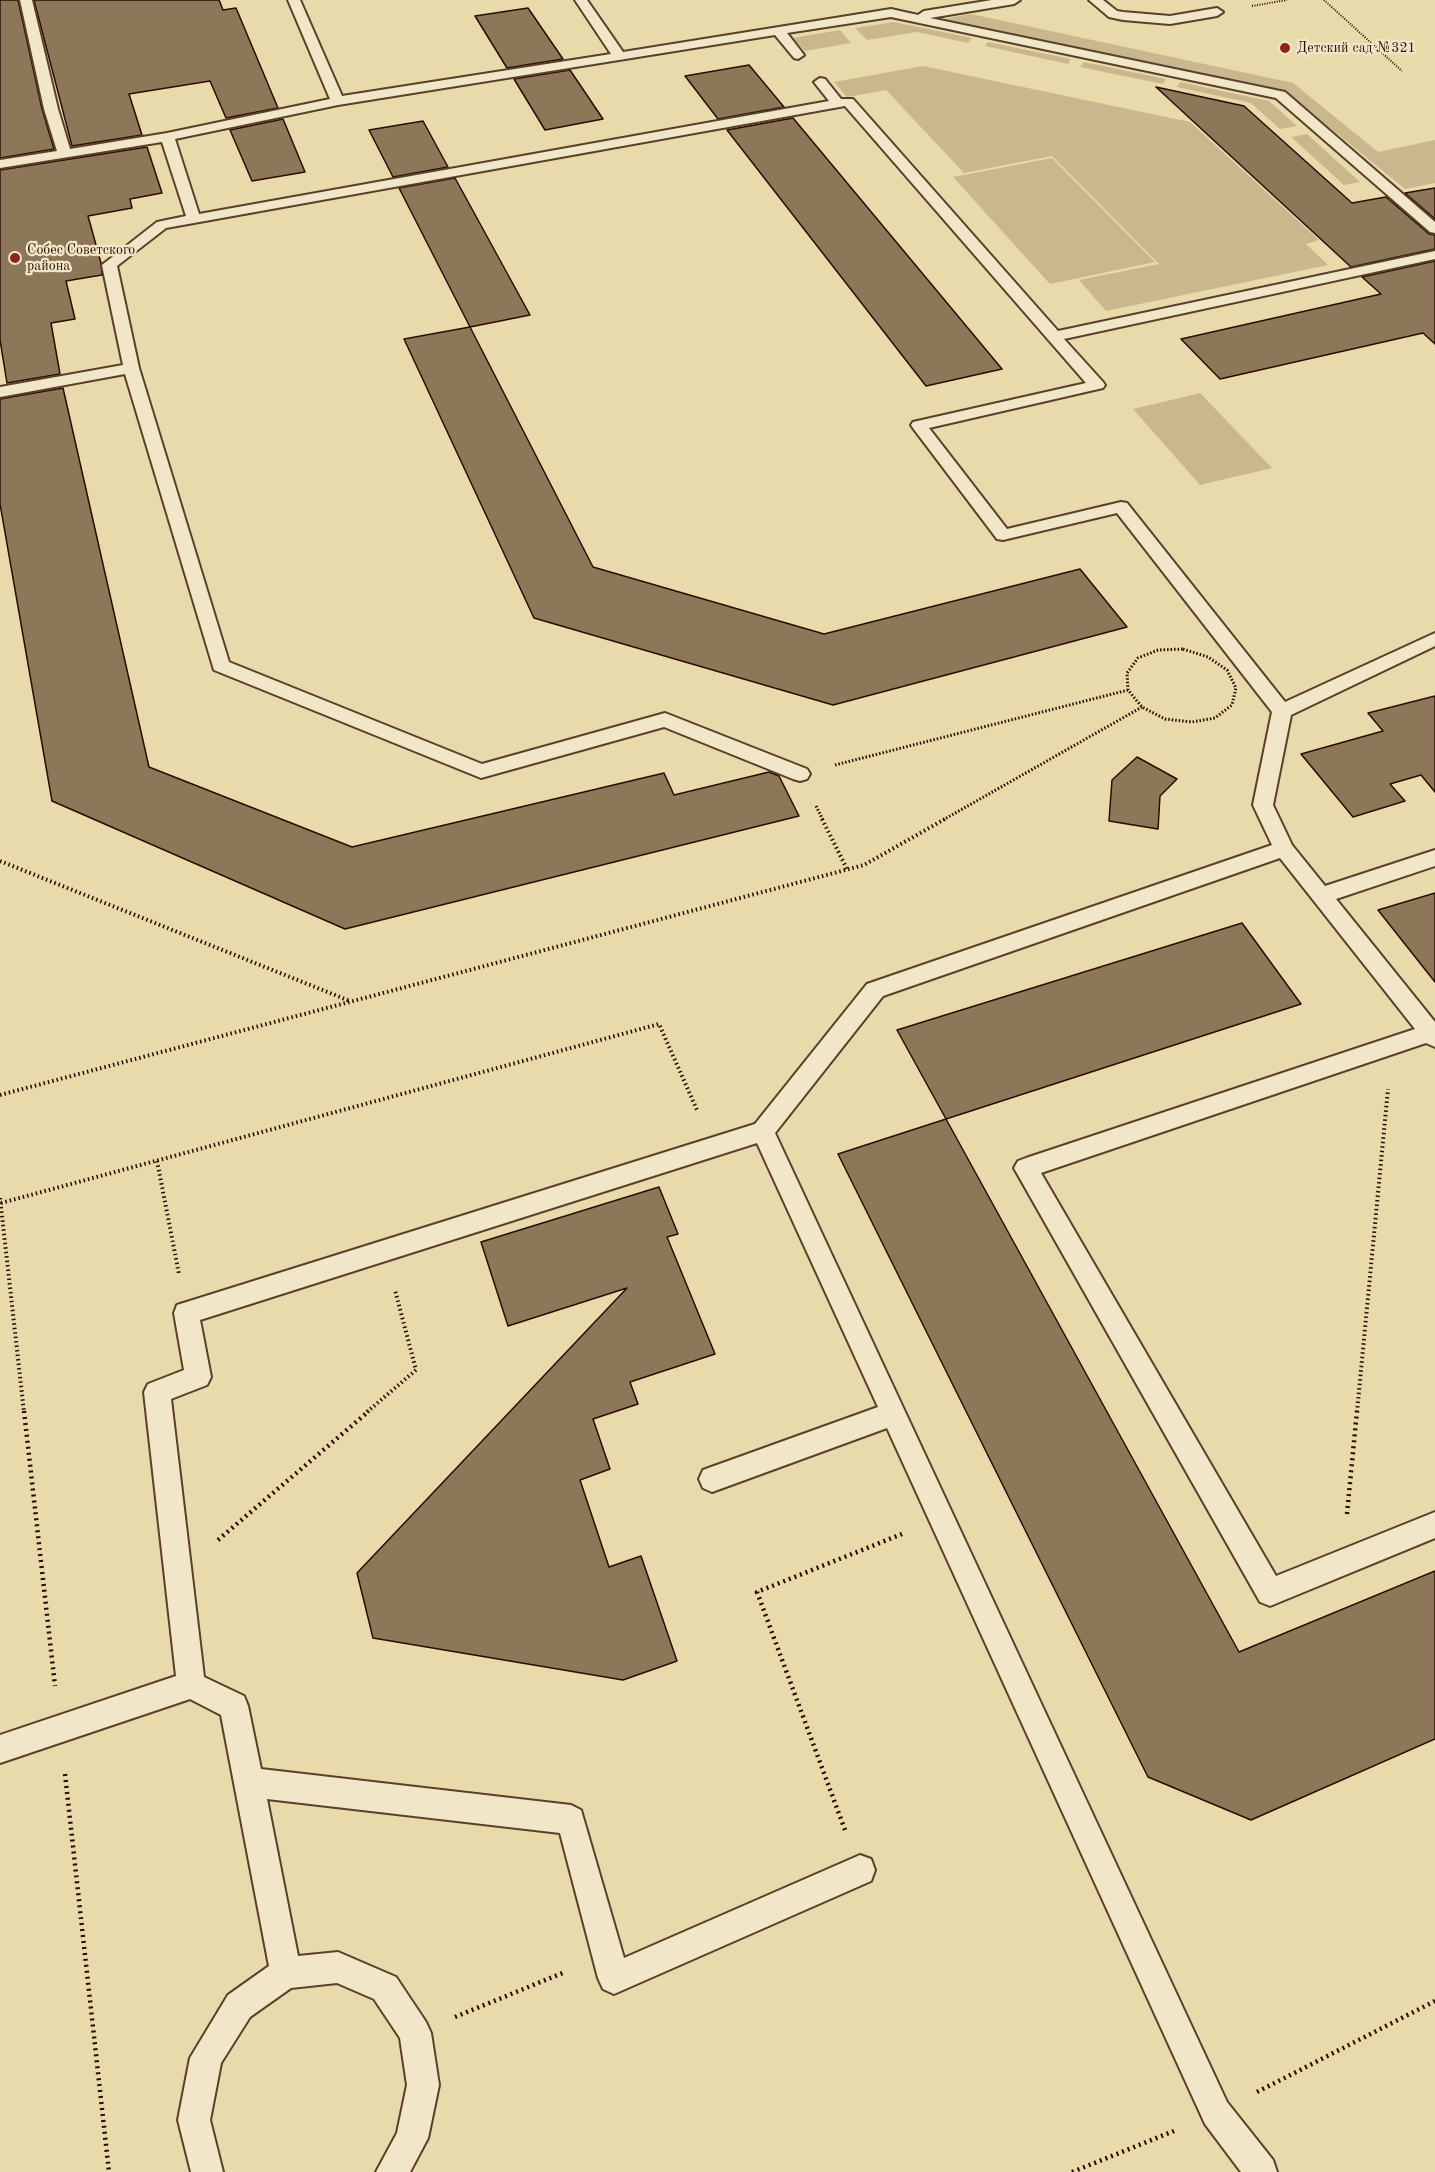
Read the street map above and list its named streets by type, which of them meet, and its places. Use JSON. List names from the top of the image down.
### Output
{
  "places": ["Детский сад №321", "Собес Советского района"]
}
